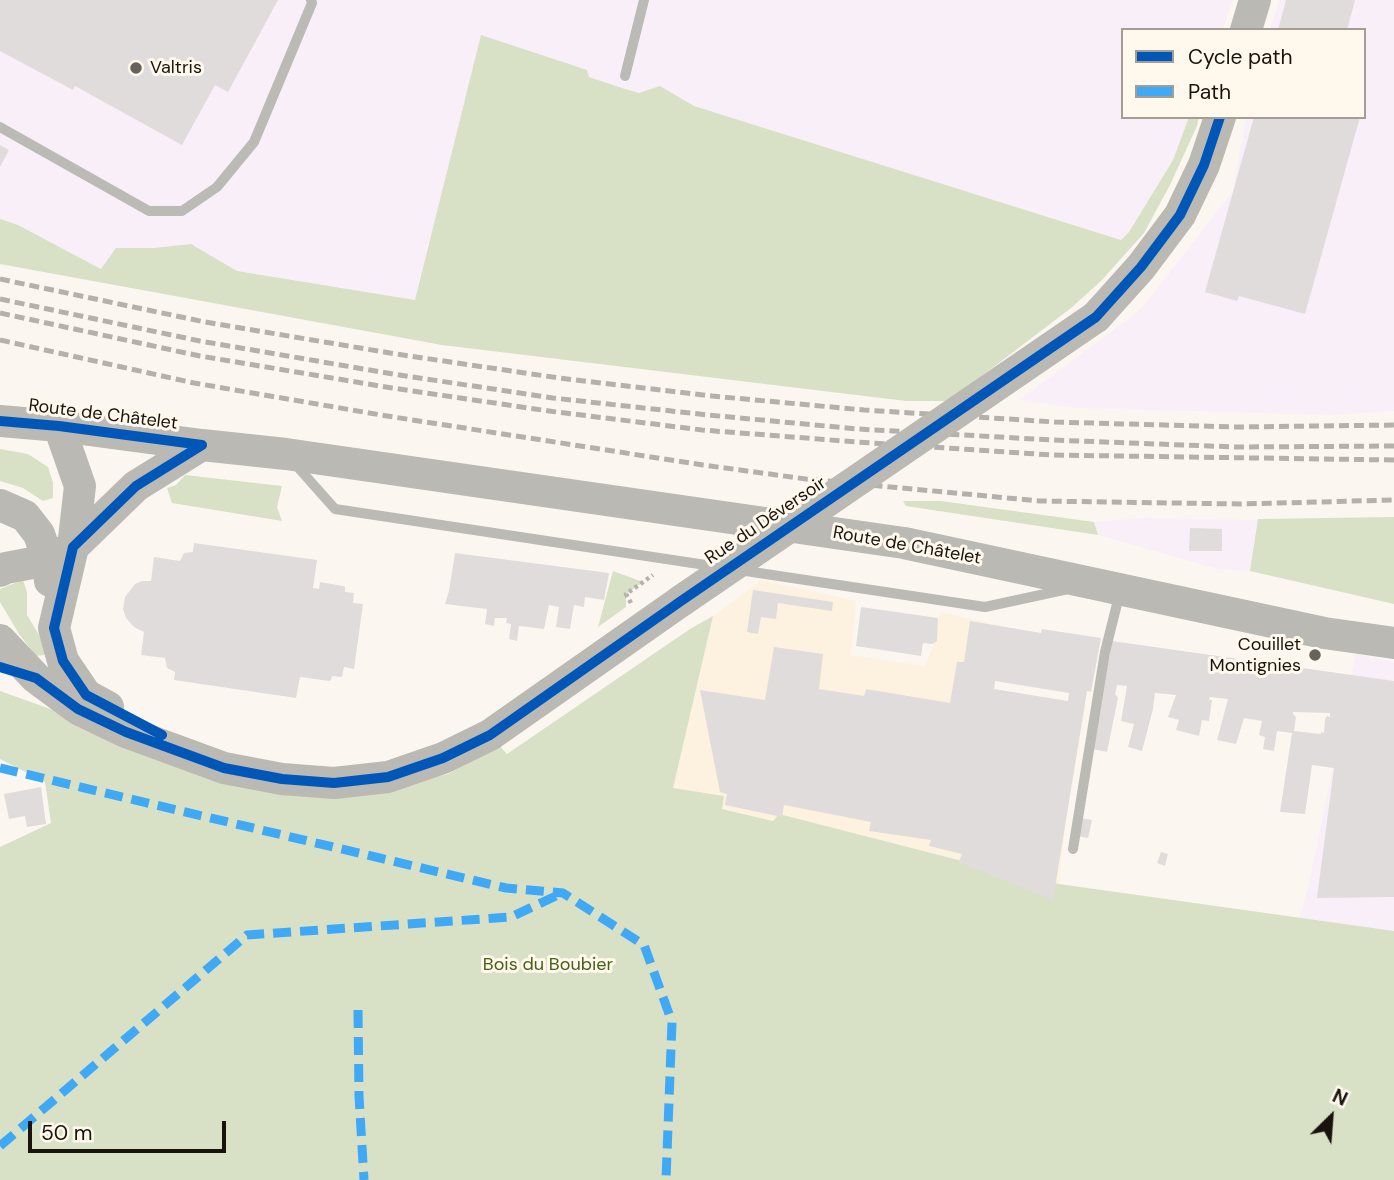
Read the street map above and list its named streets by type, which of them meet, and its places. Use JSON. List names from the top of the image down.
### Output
{
  "streets": {
    "main road": ["Route de Châtelet", "Rue du Déversoir"]
  },
  "crossings": [
    ["Route de Châtelet", "Rue du Déversoir"]
  ],
  "parks": ["Bois du Boubier"],
  "places": ["Valtris", "Couillet Montignies"],
  "legend": ["Cycle path", "Path"],
  "scale_bar": "50 m",
  "north": "top right"
}
